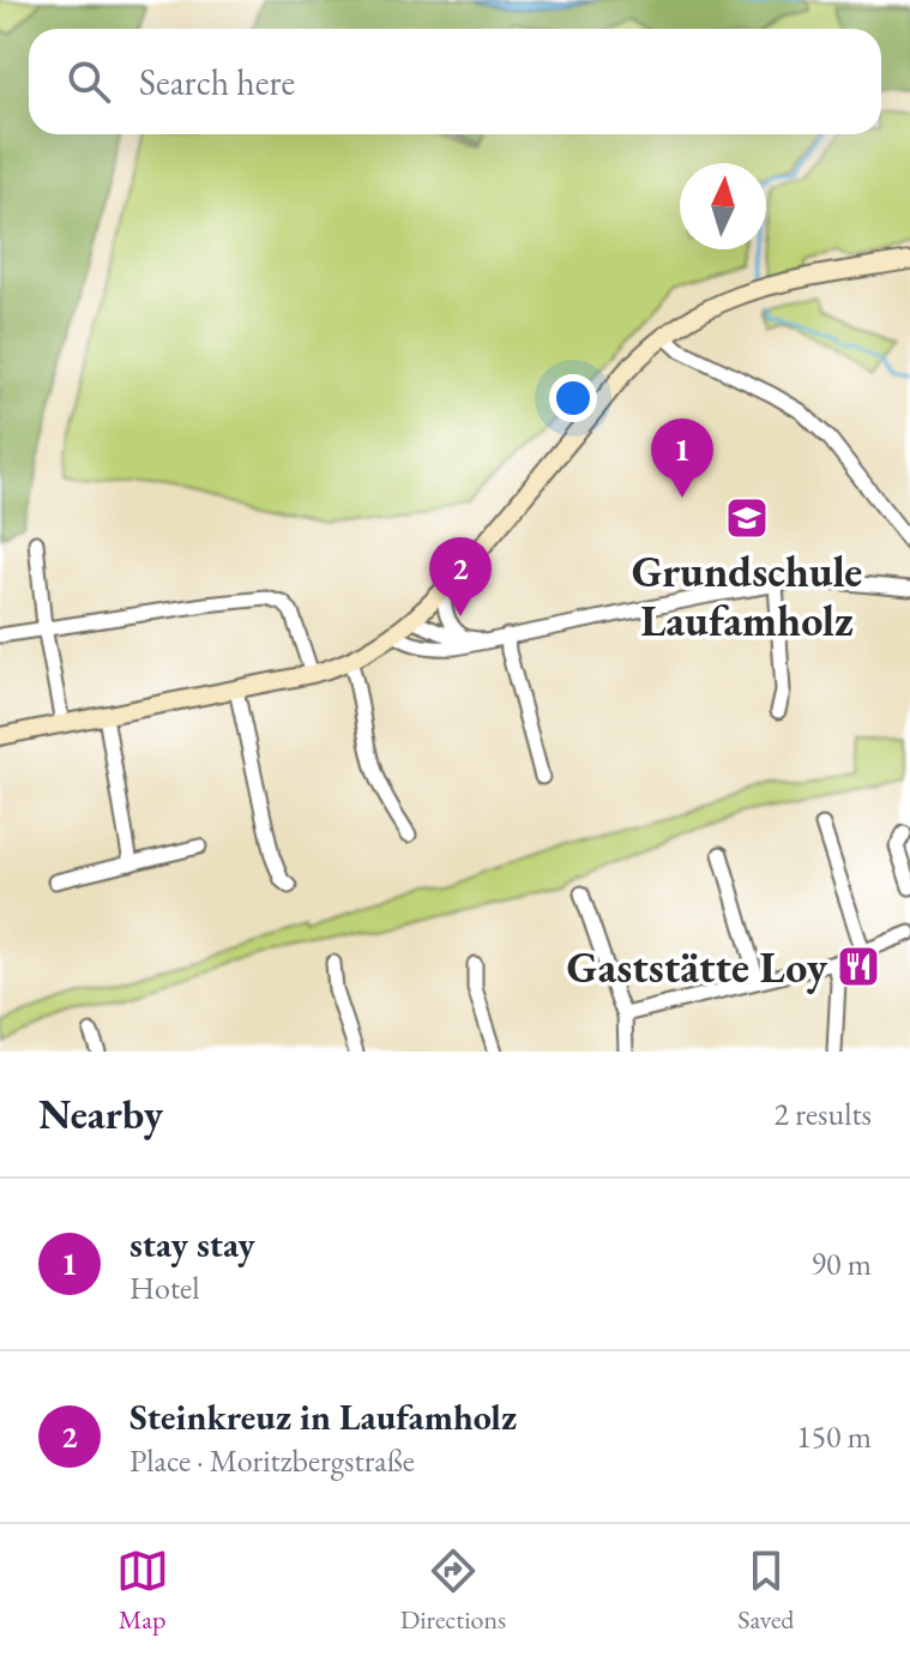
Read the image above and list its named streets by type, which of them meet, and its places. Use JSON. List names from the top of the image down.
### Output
{
  "places": {
    "school or university": ["Grundschule Laufamholz"],
    "restaurant": ["Gaststätte Loy"]
  },
  "north": "top",
  "page": {
    "search": "Search here",
    "pins": ["1", "2"],
    "heading": ["Nearby", "2 results"],
    "list": [
      {
        "mark": "1",
        "name": "stay stay",
        "note": "Hotel",
        "value": "90 m"
      },
      {
        "mark": "2",
        "name": "Steinkreuz in Laufamholz",
        "note": "Place · Moritzbergstraße",
        "value": "150 m"
      }
    ],
    "nav": ["Map", "Directions", "Saved"]
  }
}
